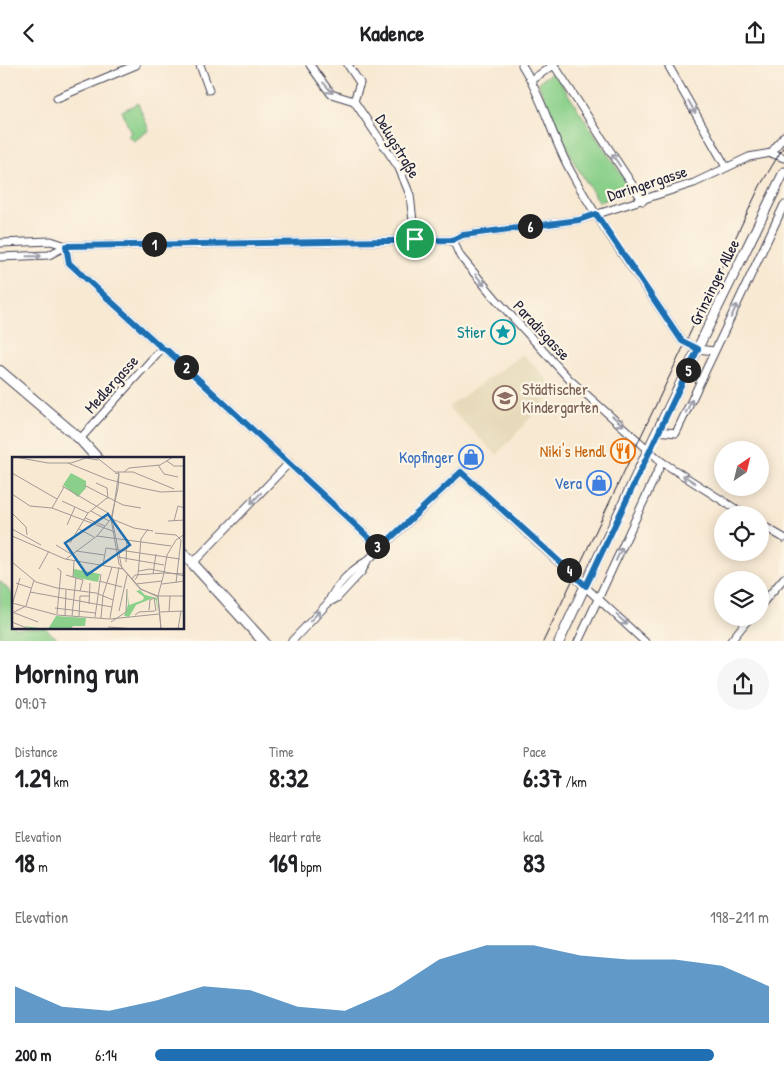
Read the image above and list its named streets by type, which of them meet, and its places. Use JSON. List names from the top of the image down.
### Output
{
  "streets": {
    "street": [
      "Delugstraße",
      "Daringergasse",
      "Grinzinger Allee",
      "Paradisgasse",
      "Medlergasse"
    ]
  },
  "crossings": [
    ["Delugstraße", "Daringergasse"],
    ["Daringergasse", "Paradisgasse"],
    ["Grinzinger Allee", "Paradisgasse"]
  ],
  "places": {
    "place": ["Stier"],
    "school or university": ["Städtischer Kindergarten"],
    "restaurant": ["Niki's Hendl"],
    "shop": ["Kopfinger", "Vera"]
  },
  "north": "top right",
  "page": {
    "header": "Kadence",
    "pins": [
      "6",
      "1",
      "2",
      "5",
      "3",
      "4"
    ],
    "heading": ["Morning run", "09:07"],
    "stats": [
      ["Distance", "1.29 km"],
      ["Time", "8:32"],
      ["Pace", "6:37 /km"],
      ["Elevation", "18 m"],
      ["Heart rate", "169 bpm"],
      ["kcal", "83"]
    ],
    "chart": ["Elevation", "198–211 m"],
    "list": [
      {
        "name": "200 m",
        "note": "6:14"
      }
    ]
  }
}
